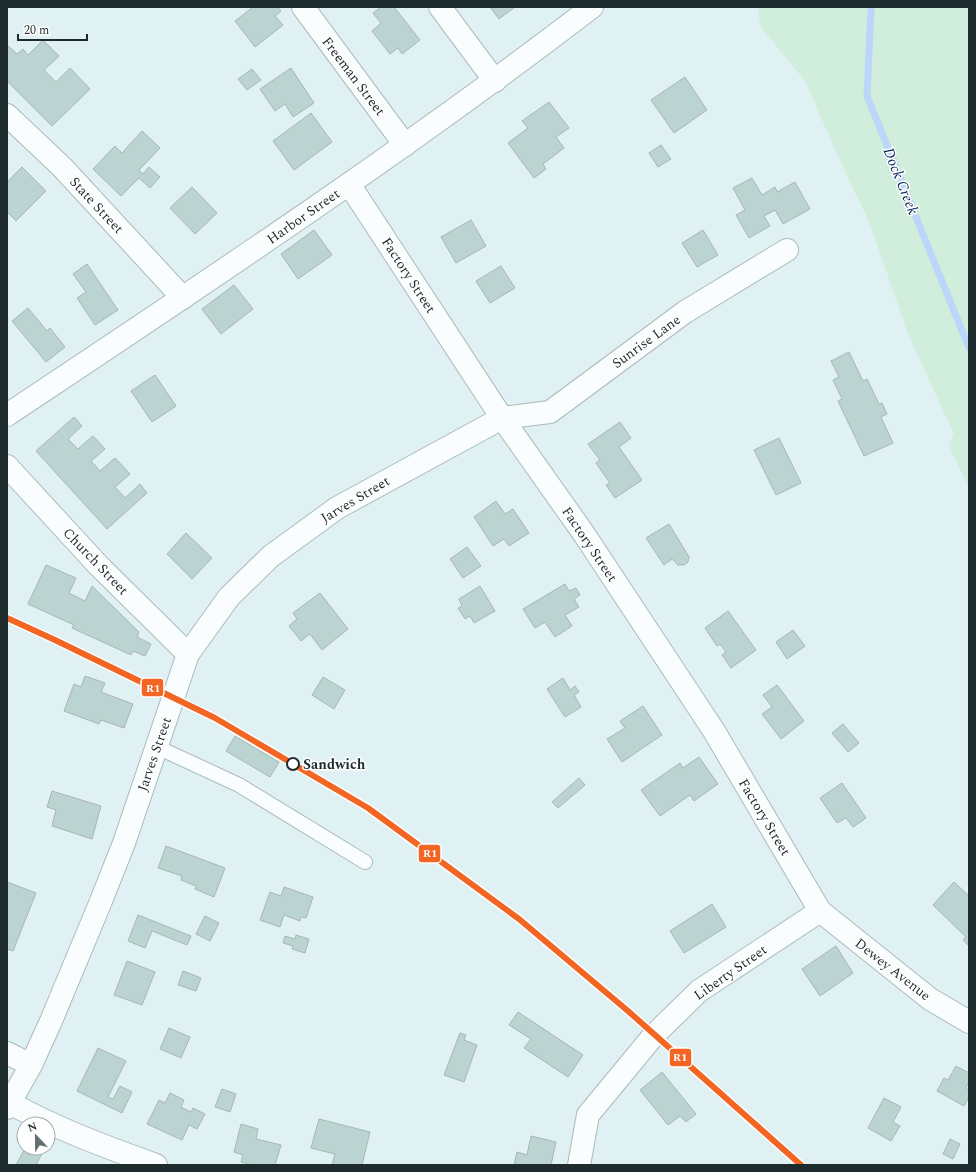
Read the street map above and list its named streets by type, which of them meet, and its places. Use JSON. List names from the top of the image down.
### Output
{
  "streets": {
    "street": [
      "Freeman Street",
      "State Street",
      "Harbor Street",
      "Factory Street",
      "Sunrise Lane",
      "Jarves Street",
      "Church Street",
      "Dewey Avenue",
      "Liberty Street"
    ]
  },
  "crossings": [
    ["Freeman Street", "Harbor Street"],
    ["State Street", "Harbor Street"],
    ["Harbor Street", "Factory Street"],
    ["Factory Street", "Sunrise Lane"],
    ["Factory Street", "Jarves Street"],
    ["Factory Street", "Dewey Avenue"],
    ["Factory Street", "Liberty Street"],
    ["Sunrise Lane", "Jarves Street"],
    ["Jarves Street", "Church Street"],
    ["Dewey Avenue", "Liberty Street"]
  ],
  "water": ["Dock Creek"],
  "places": ["Sandwich"],
  "lines": ["transit line R1"],
  "scale_bar": "20 m",
  "north": "top"
}
